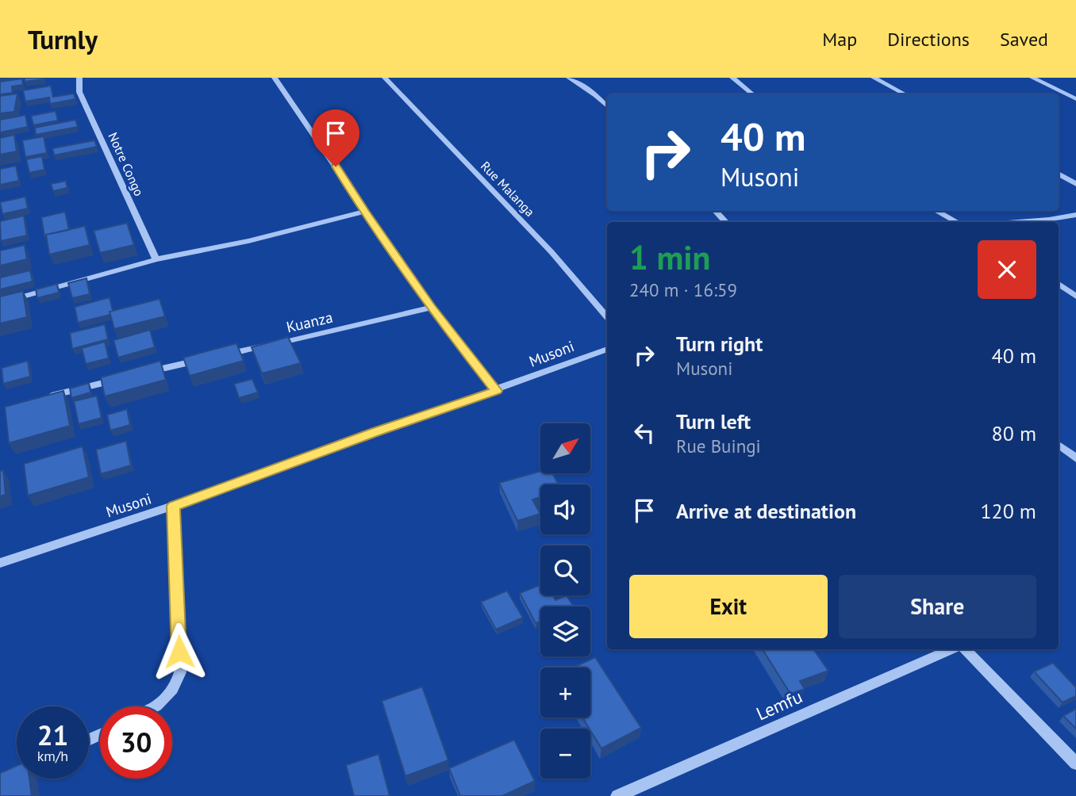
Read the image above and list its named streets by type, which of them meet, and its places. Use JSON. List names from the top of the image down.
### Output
{
  "streets": {
    "street": [
      "Notre Congo",
      "Rue Malanga",
      "Kuanza",
      "Musoni",
      "Lemfu"
    ]
  },
  "north": "top right",
  "page": {
    "header": "Turnly",
    "nav": ["Map", "Directions", "Saved"],
    "turn": ["40 m", "Musoni"],
    "heading": ["1 min", "240 m · 16:59"],
    "list": [
      {
        "name": "Turn right",
        "note": "Musoni",
        "value": "40 m"
      },
      {
        "name": "Turn left",
        "note": "Rue Buingi",
        "value": "80 m"
      },
      {
        "name": "Arrive at destination",
        "value": "120 m"
      }
    ],
    "map_buttons": ["+", "−"],
    "buttons": ["Exit", "Share"],
    "speed": "21 km/h",
    "limit": "30"
  }
}
